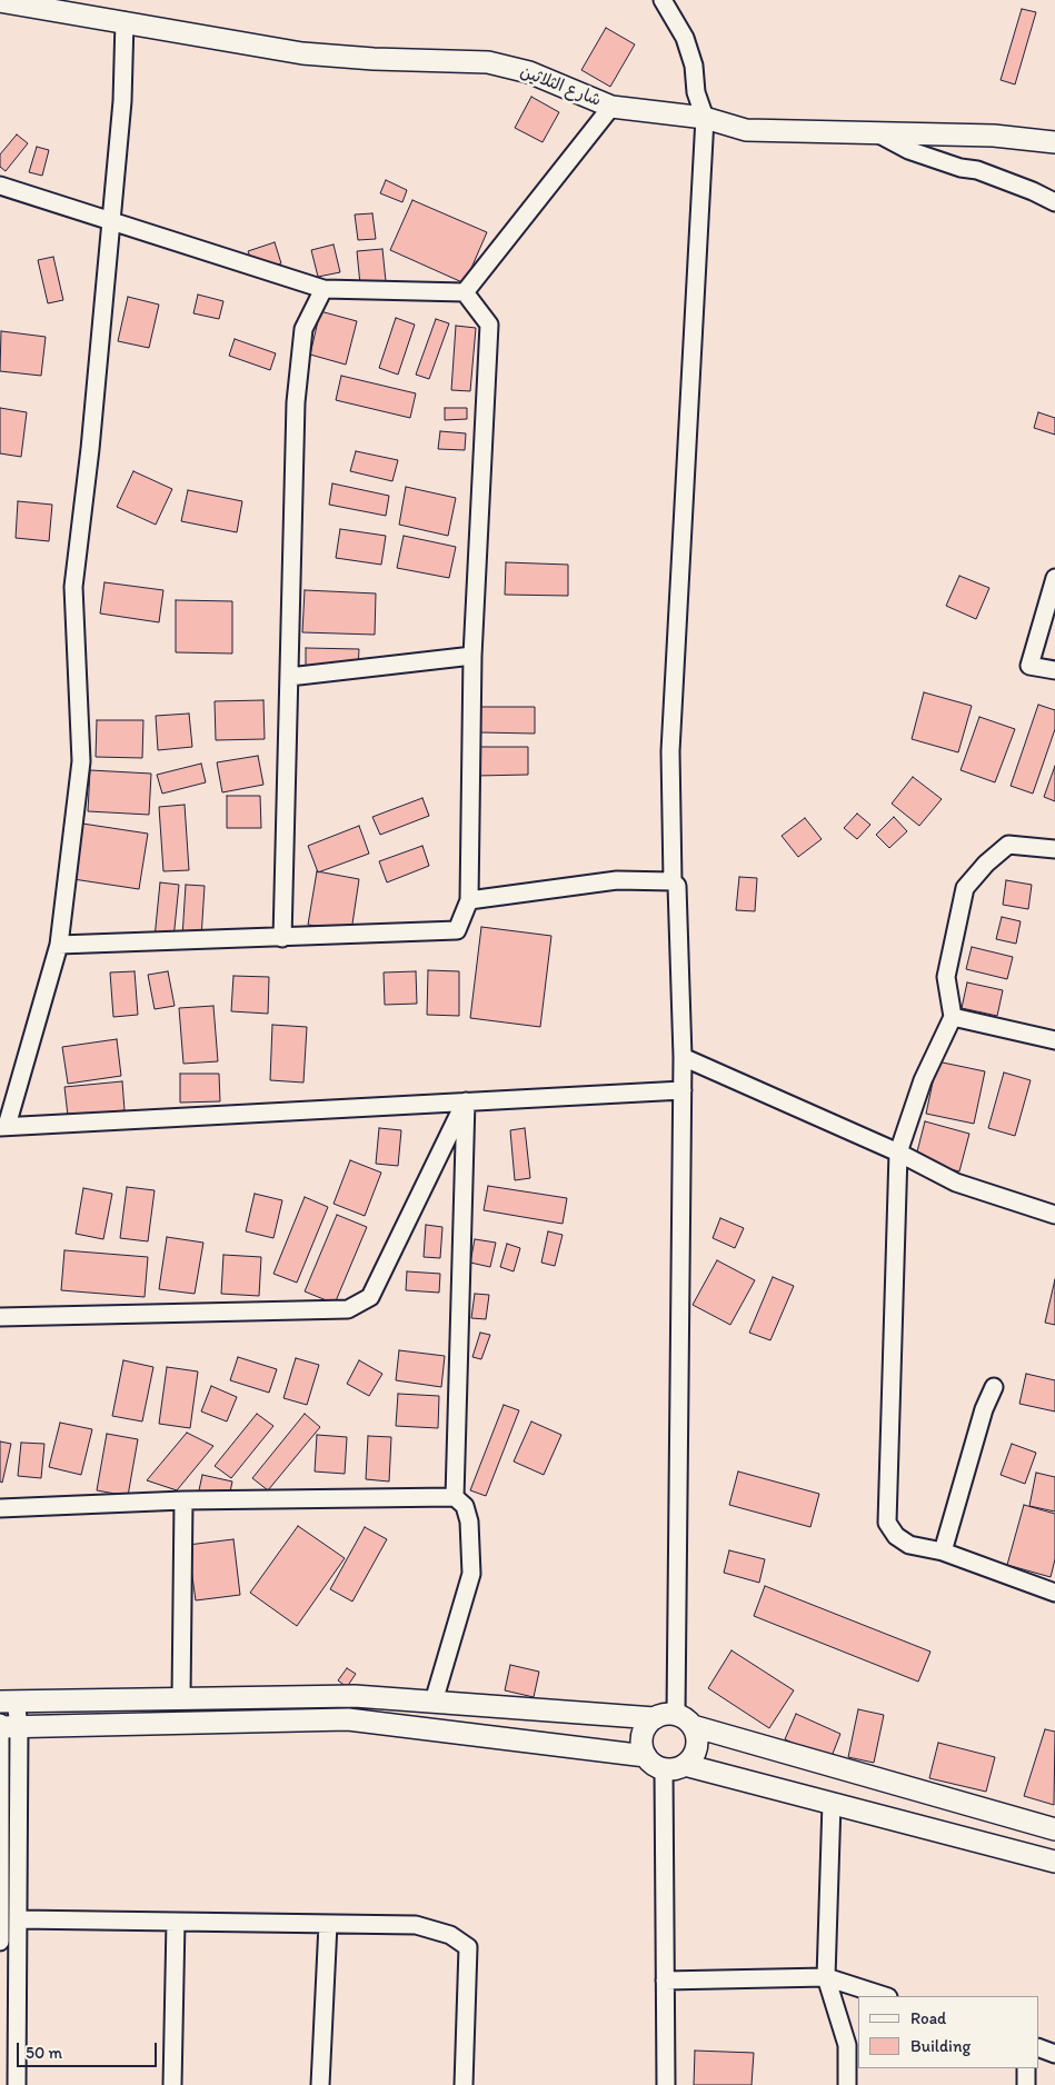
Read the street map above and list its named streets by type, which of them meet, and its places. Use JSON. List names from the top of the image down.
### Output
{
  "streets": {
    "street": ["شارع الثلاثين"]
  },
  "legend": ["Road", "Building"],
  "scale_bar": "50 m"
}
